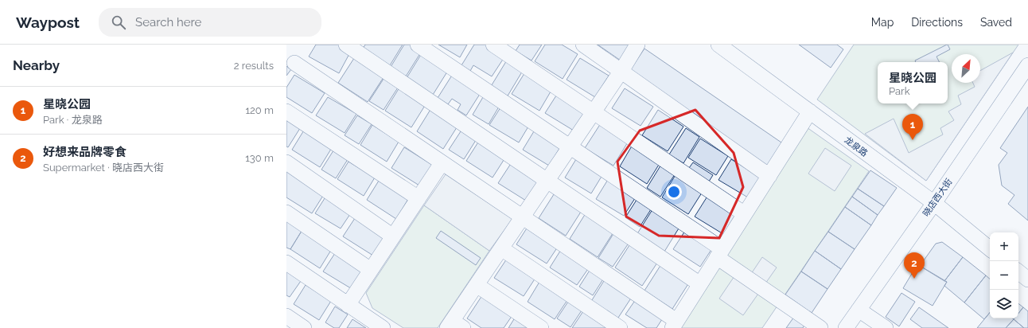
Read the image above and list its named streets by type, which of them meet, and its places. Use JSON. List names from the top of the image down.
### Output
{
  "streets": {
    "street": ["龙泉路", "晓店西大街"]
  },
  "crossings": [
    ["龙泉路", "晓店西大街"]
  ],
  "north": "top right",
  "page": {
    "header": "Waypost",
    "search": "Search here",
    "nav": ["Map", "Directions", "Saved"],
    "heading": ["Nearby", "2 results"],
    "popup": ["星晓公园", "Park"],
    "list": [
      {
        "mark": "1",
        "name": "星晓公园",
        "note": "Park · 龙泉路",
        "value": "120 m"
      },
      {
        "mark": "2",
        "name": "好想来品牌零食",
        "note": "Supermarket · 晓店西大街",
        "value": "130 m"
      }
    ],
    "pins": ["1", "2"],
    "map_buttons": ["+", "−"]
  }
}
